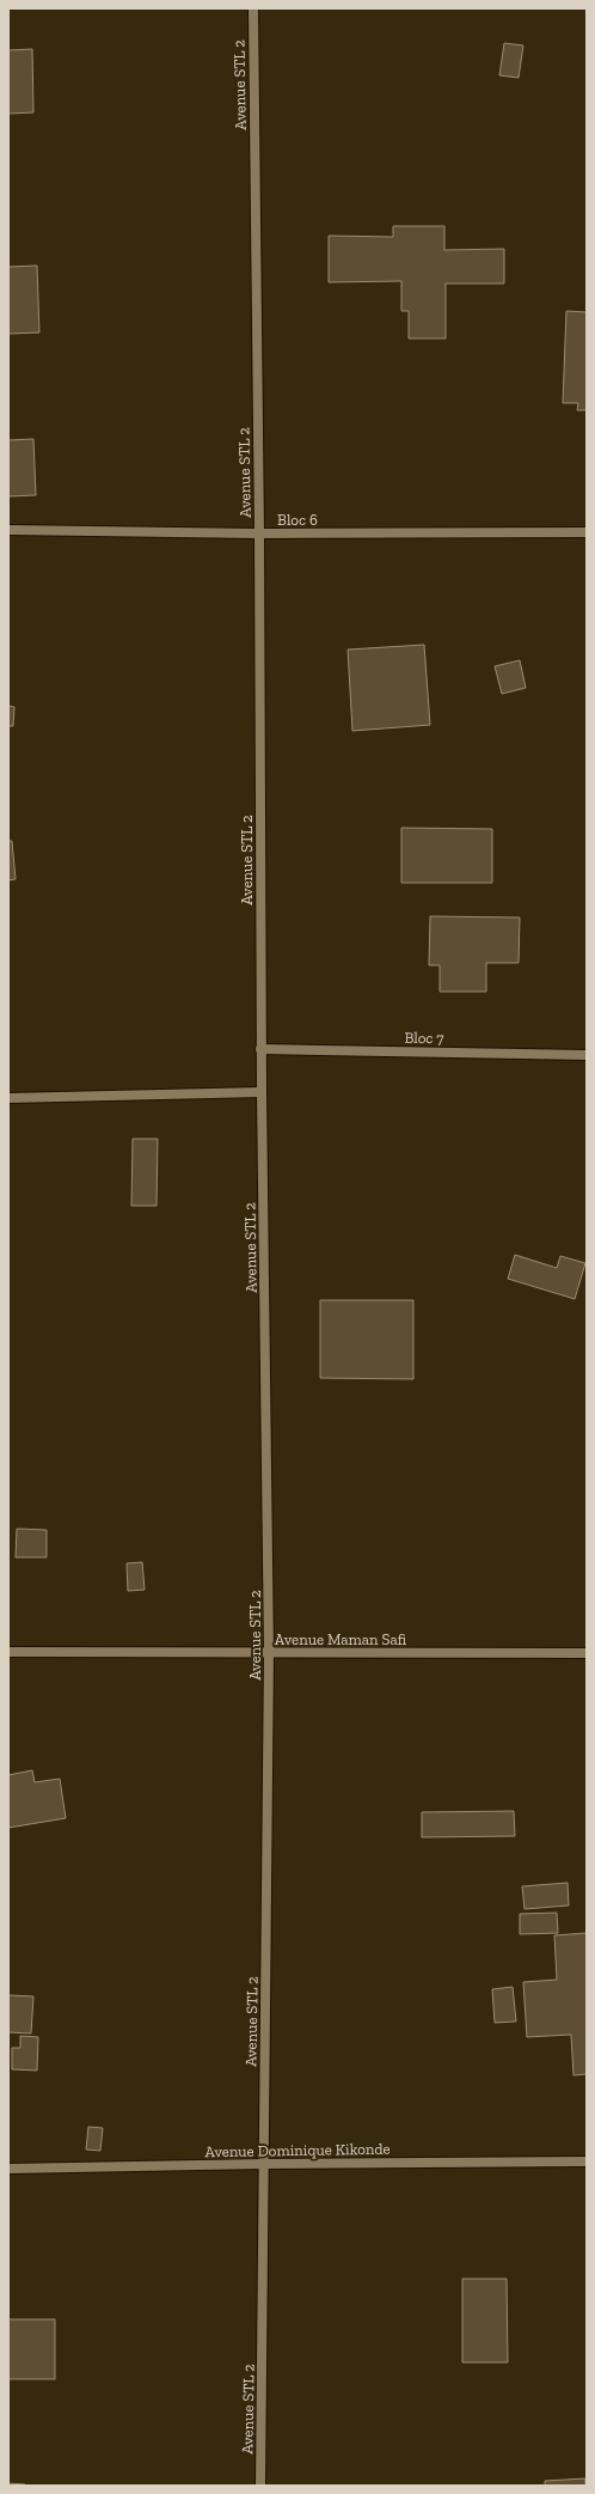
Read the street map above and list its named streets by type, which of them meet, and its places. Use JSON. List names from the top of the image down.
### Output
{
  "streets": {
    "street": [
      "Avenue STL 2",
      "Bloc 6",
      "Bloc 7",
      "Avenue Maman Safi",
      "Avenue Dominique Kikonde"
    ]
  },
  "crossings": [
    ["Avenue STL 2", "Bloc 6"],
    ["Avenue STL 2", "Bloc 7"],
    ["Avenue STL 2", "Avenue Maman Safi"],
    ["Avenue STL 2", "Avenue Dominique Kikonde"]
  ]
}
